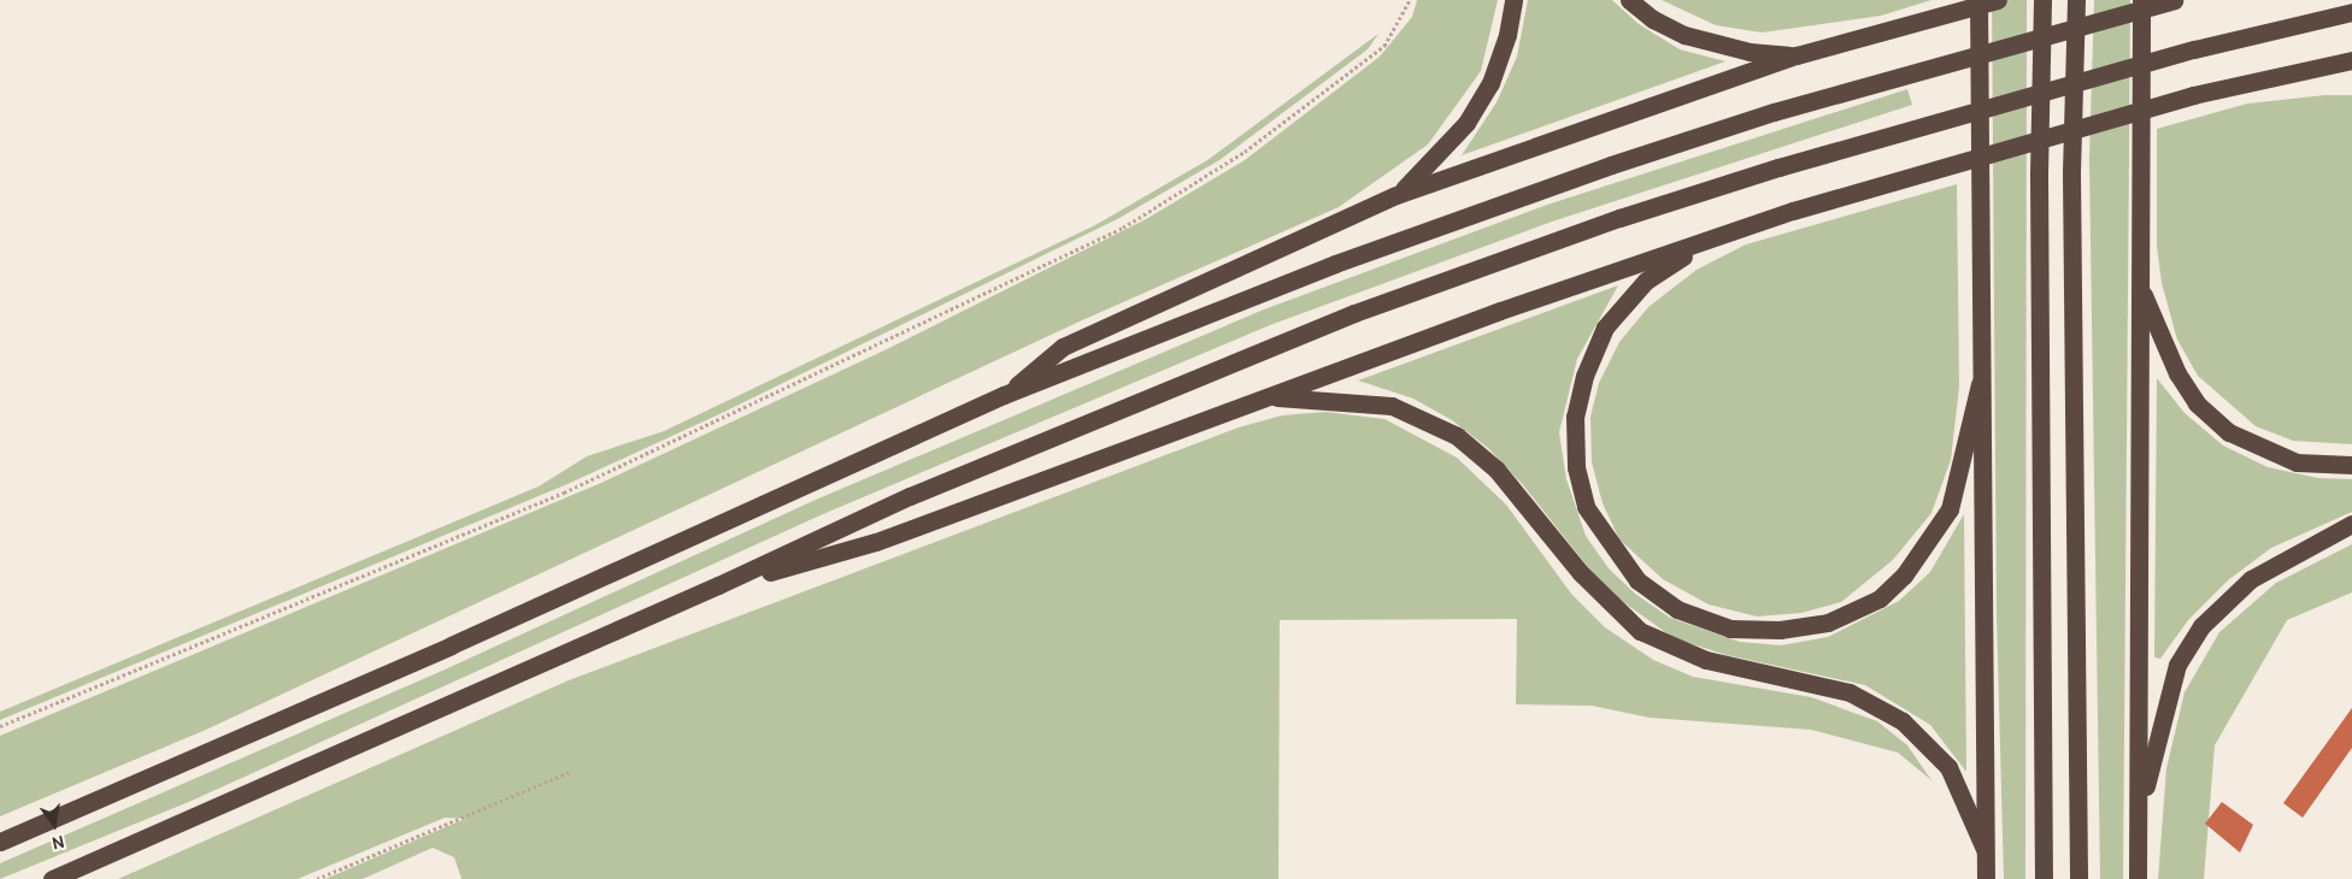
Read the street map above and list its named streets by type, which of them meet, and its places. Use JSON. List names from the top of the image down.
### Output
{
  "north": "bottom"
}
